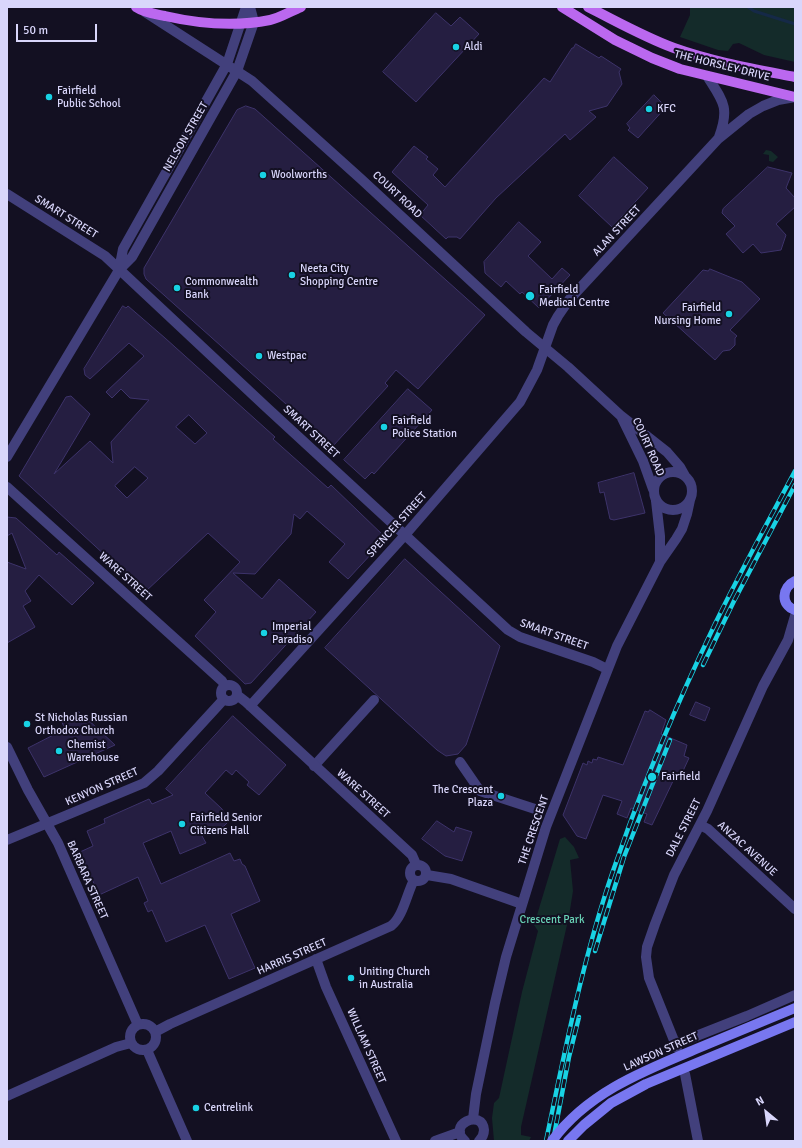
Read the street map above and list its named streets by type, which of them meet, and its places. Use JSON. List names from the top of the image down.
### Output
{
  "streets": {
    "main road": ["THE HORSLEY DRIVE", "LAWSON STREET"],
    "street": [
      "NELSON STREET",
      "COURT ROAD",
      "SMART STREET",
      "ALAN STREET",
      "SPENCER STREET",
      "WARE STREET",
      "KENYON STREET",
      "DALE STREET",
      "THE CRESCENT",
      "ANZAC AVENUE",
      "BARBARA STREET",
      "HARRIS STREET",
      "WILLIAM STREET"
    ]
  },
  "crossings": [
    ["THE HORSLEY DRIVE", "ALAN STREET"],
    ["NELSON STREET", "COURT ROAD"],
    ["NELSON STREET", "SMART STREET"],
    ["COURT ROAD", "ALAN STREET"],
    ["COURT ROAD", "SPENCER STREET"],
    ["SMART STREET", "SPENCER STREET"],
    ["SMART STREET", "THE CRESCENT"],
    ["ALAN STREET", "SPENCER STREET"],
    ["SPENCER STREET", "WARE STREET"],
    ["WARE STREET", "KENYON STREET"],
    ["WARE STREET", "HARRIS STREET"],
    ["KENYON STREET", "BARBARA STREET"],
    ["DALE STREET", "ANZAC AVENUE"],
    ["DALE STREET", "LAWSON STREET"],
    ["BARBARA STREET", "HARRIS STREET"],
    ["HARRIS STREET", "WILLIAM STREET"]
  ],
  "parks": ["Crescent Park"],
  "places": [
    "Aldi",
    "Fairfield Public School",
    "KFC",
    "Woolworths",
    "Neeta City Shopping Centre",
    "Commonwealth Bank",
    "Fairfield Medical Centre",
    "Fairfield Nursing Home",
    "Westpac",
    "Fairfield Police Station",
    "Imperial Paradiso",
    "St Nicholas Russian Orthodox Church",
    "Chemist Warehouse",
    "Fairfield",
    "The Crescent Plaza",
    "Fairfield Senior Citizens Hall",
    "Uniting Church in Australia",
    "Centrelink"
  ],
  "scale_bar": "50 m",
  "north": "top left"
}
